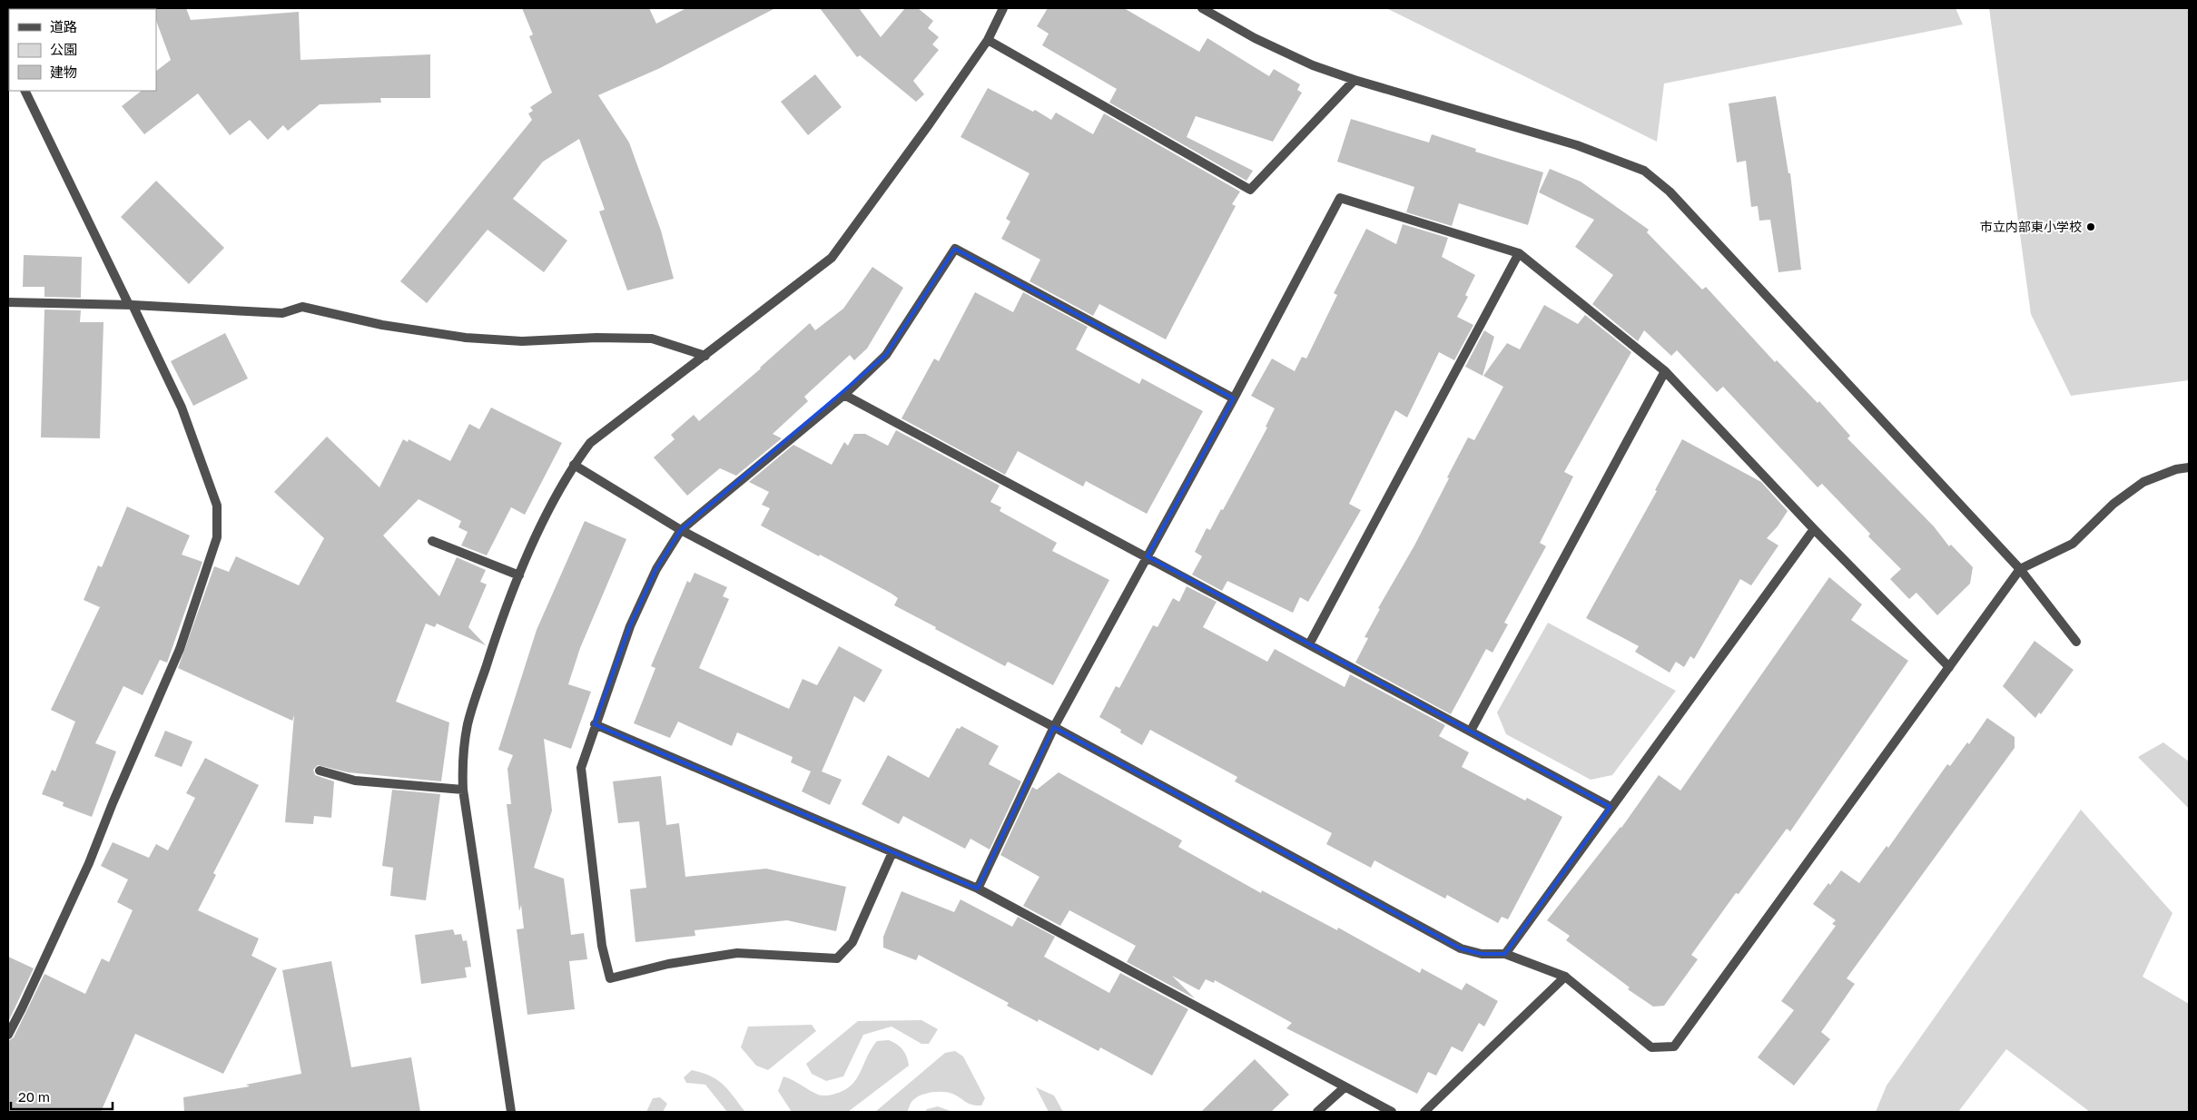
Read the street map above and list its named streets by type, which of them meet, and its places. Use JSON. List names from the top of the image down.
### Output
{
  "places": ["市立内部東小学校"],
  "legend": ["道路", "公園", "建物"],
  "scale_bar": "20 m"
}
